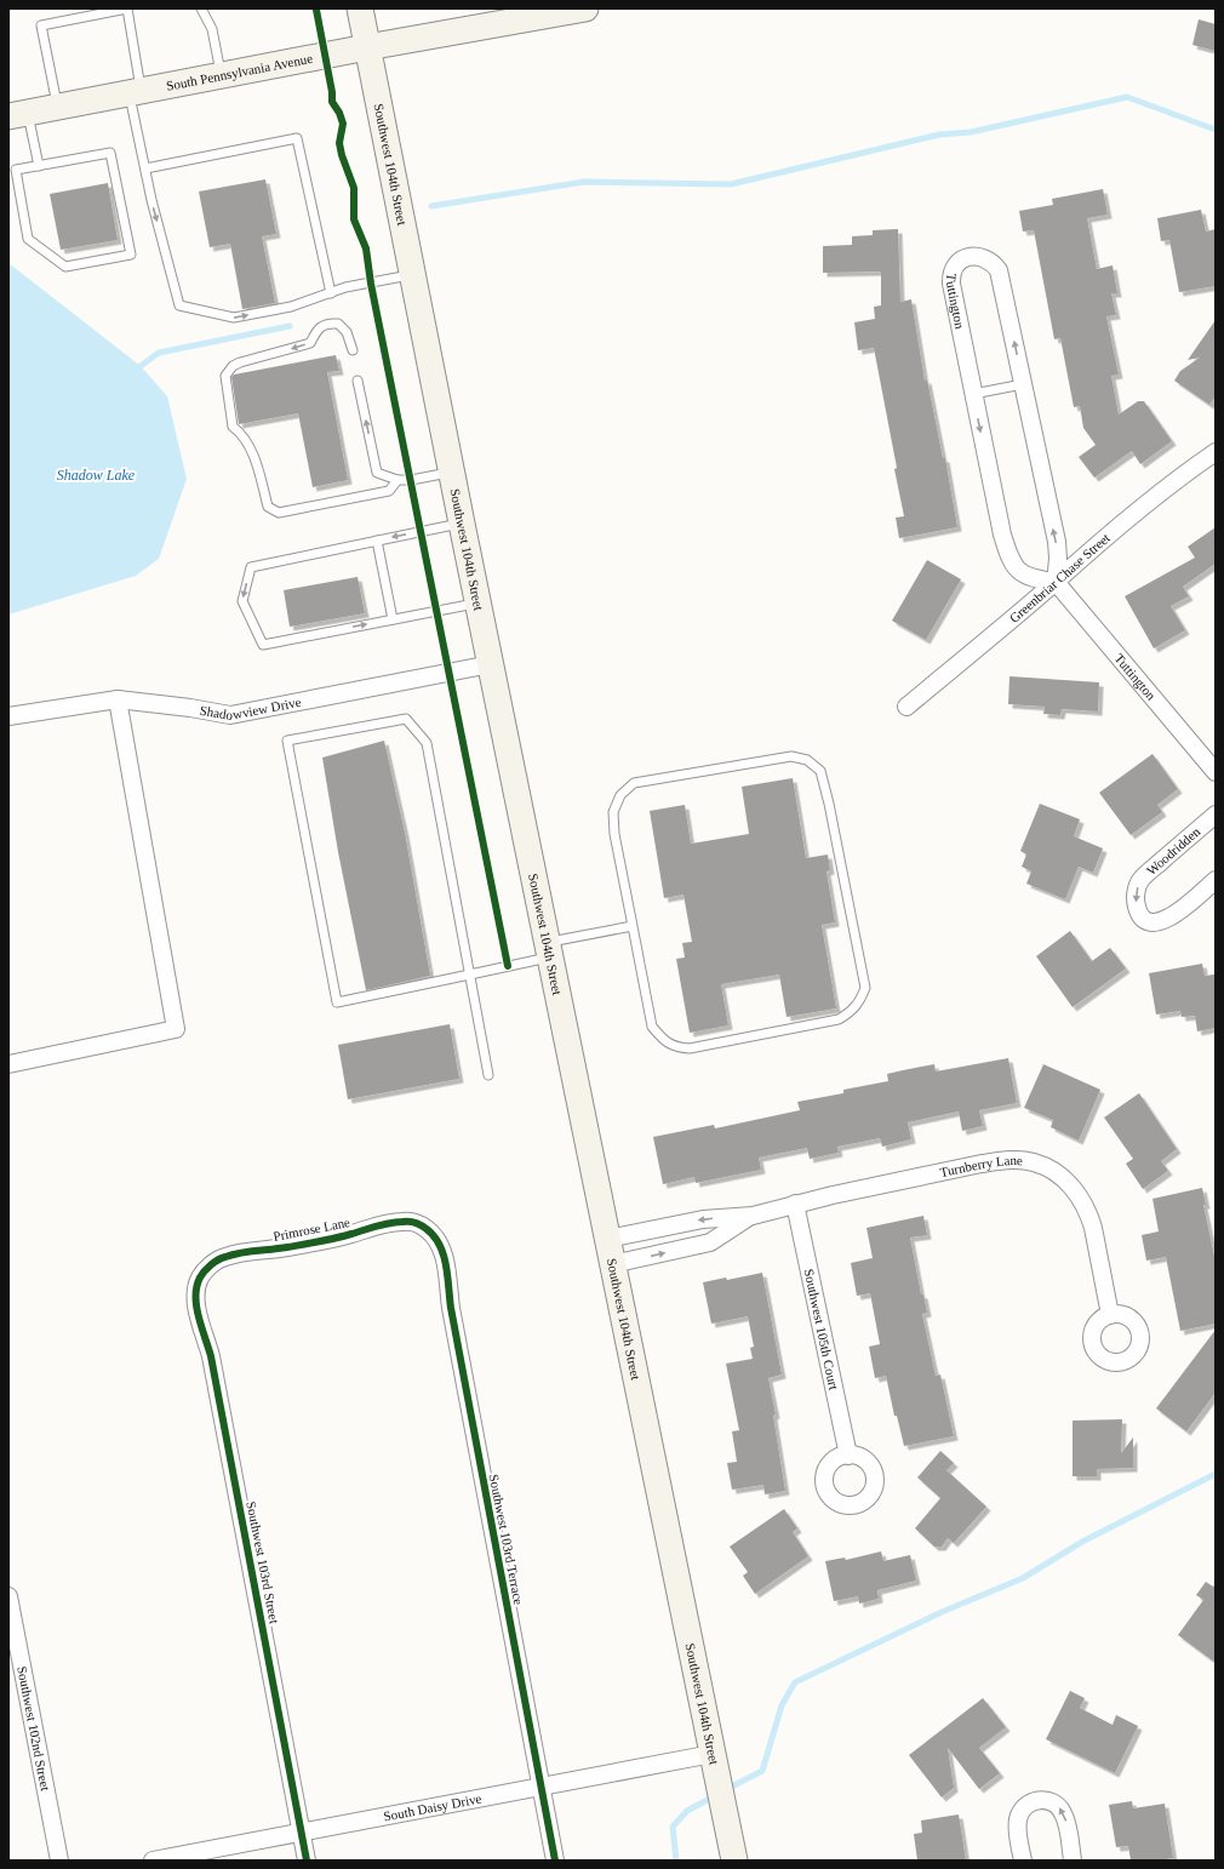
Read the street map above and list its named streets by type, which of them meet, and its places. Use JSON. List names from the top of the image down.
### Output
{
  "streets": {
    "main road": ["South Pennsylvania Avenue", "Southwest 104th Street"],
    "street": [
      "Tuttington",
      "Greenbriar Chase Street",
      "Shadowview Drive",
      "Woodridden",
      "Turnberry Lane",
      "Primrose Lane",
      "Southwest 105th Court",
      "Southwest 103rd Terrace",
      "Southwest 103rd Street",
      "Southwest 102nd Street",
      "South Daisy Drive"
    ]
  },
  "crossings": [
    ["South Pennsylvania Avenue", "Southwest 104th Street"],
    ["Southwest 104th Street", "Shadowview Drive"],
    ["Southwest 104th Street", "Turnberry Lane"],
    ["Southwest 104th Street", "South Daisy Drive"],
    ["Tuttington", "Greenbriar Chase Street"],
    ["Turnberry Lane", "Southwest 105th Court"],
    ["Primrose Lane", "Southwest 103rd Terrace"],
    ["Primrose Lane", "Southwest 103rd Street"],
    ["Southwest 103rd Terrace", "South Daisy Drive"],
    ["Southwest 103rd Street", "South Daisy Drive"]
  ],
  "water": ["Shadow Lake"]
}
